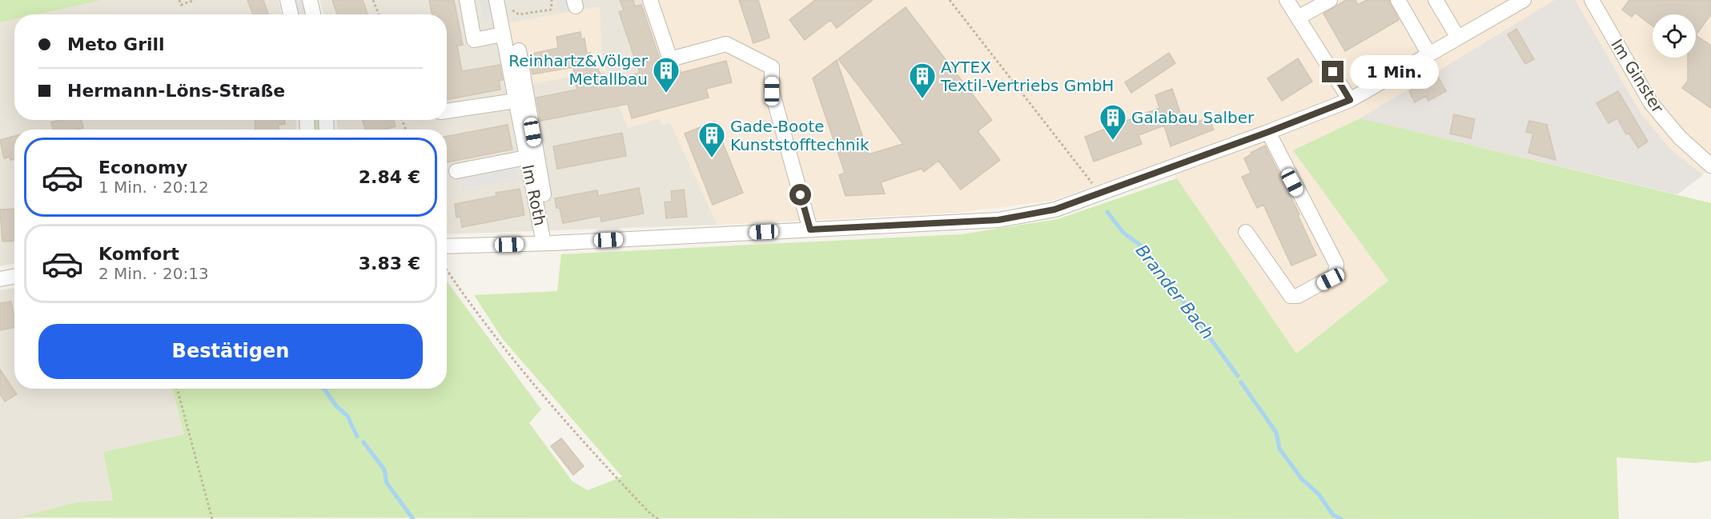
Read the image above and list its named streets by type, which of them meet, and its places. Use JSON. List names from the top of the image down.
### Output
{
  "streets": {
    "street": ["Im Ginster", "Im Roth"]
  },
  "water": ["Brander Bach"],
  "places": {
    "building": [
      "Reinhartz&Völger Metallbau",
      "AYTEX Textil-Vertriebs GmbH",
      "Galabau Salber",
      "Gade-Boote Kunststofftechnik"
    ]
  },
  "page": {
    "banner": ["Meto Grill", "Hermann-Löns-Straße"],
    "bubble": "1 Min.",
    "list": [
      {
        "name": "Economy",
        "note": "1 Min. · 20:12",
        "value": "2.84 €"
      },
      {
        "name": "Komfort",
        "note": "2 Min. · 20:13",
        "value": "3.83 €"
      }
    ],
    "buttons": "Bestätigen"
  }
}
